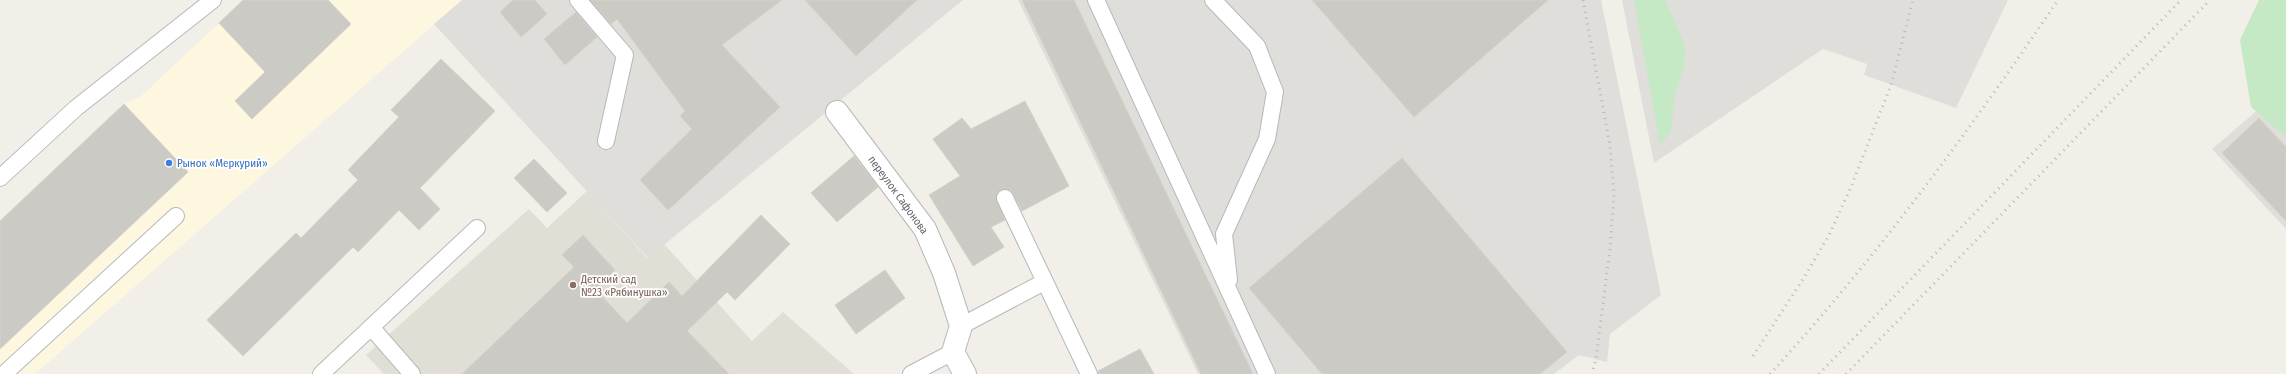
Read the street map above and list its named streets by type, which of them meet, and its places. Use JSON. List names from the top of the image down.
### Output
{
  "streets": {
    "street": ["переулок Сафонова"]
  },
  "places": ["Рынок «Меркурий»", "Детский сад №23 «Рябинушка»"]
}
